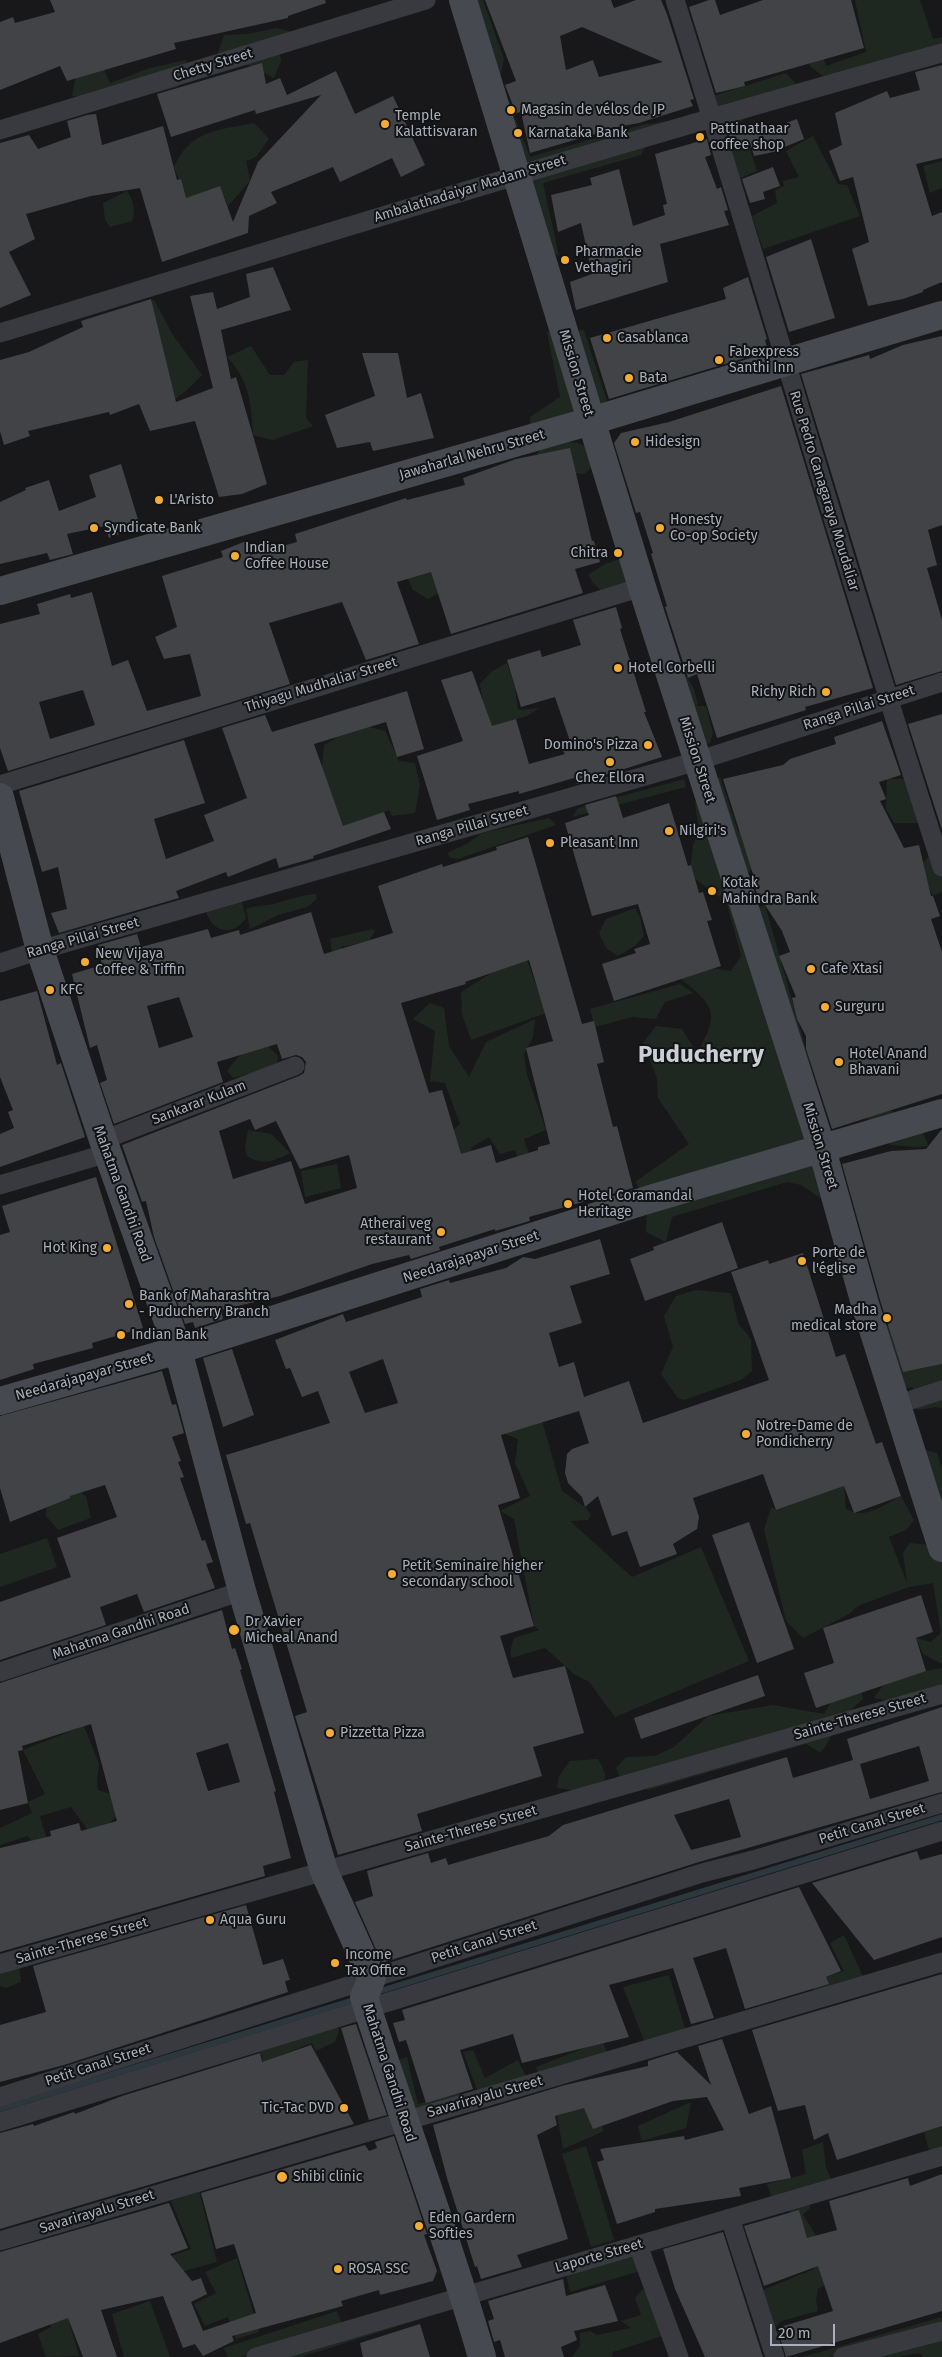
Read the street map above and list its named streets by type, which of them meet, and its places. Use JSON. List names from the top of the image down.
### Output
{
  "streets": {
    "street": [
      "Chetty Street",
      "Ambalathadaiyar Madam Street",
      "Mission Street",
      "Jawaharlal Nehru Street",
      "Rue Pedro Canagaraya Moudaliar",
      "Thiyagu Mudhaliar Street",
      "Ranga Pillai Street",
      "Sankarar Kulam",
      "Mahatma Gandhi Road",
      "Needarajapayar Street",
      "Sainte-Therese Street",
      "Petit Canal Street",
      "Savarirayalu Street",
      "Laporte Street"
    ]
  },
  "crossings": [
    ["Ambalathadaiyar Madam Street", "Mission Street"],
    ["Ambalathadaiyar Madam Street", "Rue Pedro Canagaraya Moudaliar"],
    ["Mission Street", "Jawaharlal Nehru Street"],
    ["Mission Street", "Thiyagu Mudhaliar Street"],
    ["Mission Street", "Ranga Pillai Street"],
    ["Mission Street", "Needarajapayar Street"],
    ["Jawaharlal Nehru Street", "Rue Pedro Canagaraya Moudaliar"],
    ["Rue Pedro Canagaraya Moudaliar", "Ranga Pillai Street"],
    ["Ranga Pillai Street", "Mahatma Gandhi Road"],
    ["Sankarar Kulam", "Mahatma Gandhi Road"],
    ["Mahatma Gandhi Road", "Needarajapayar Street"],
    ["Mahatma Gandhi Road", "Sainte-Therese Street"],
    ["Mahatma Gandhi Road", "Petit Canal Street"],
    ["Mahatma Gandhi Road", "Savarirayalu Street"],
    ["Mahatma Gandhi Road", "Laporte Street"]
  ],
  "districts": ["Puducherry"],
  "places": [
    "Magasin de vélos de JP",
    "Temple Kalattisvaran",
    "Karnataka Bank",
    "Pattinathaar coffee shop",
    "Pharmacie Vethagiri",
    "Casablanca",
    "Fabexpress Santhi Inn",
    "Bata",
    "Hidesign",
    "L'Aristo",
    "Syndicate Bank",
    "Honesty Co-op Society",
    "Chitra",
    "Indian Coffee House",
    "Hotel Corbelli",
    "Richy Rich",
    "Domino's Pizza",
    "Chez Ellora",
    "Nilgiri's",
    "Pleasant Inn",
    "Kotak Mahindra Bank",
    "New Vijaya Coffee & Tiffin",
    "Cafe Xtasi",
    "KFC",
    "Surguru",
    "Hotel Anand Bhavani",
    "Hotel Coramandal Heritage",
    "Atherai veg restaurant",
    "Hot King",
    "Porte de l'église",
    "Bank of Maharashtra - Puducherry Branch",
    "Madha medical store",
    "Indian Bank",
    "Notre-Dame de Pondicherry",
    "Petit Seminaire higher secondary school",
    "Dr Xavier Micheal Anand",
    "Pizzetta Pizza",
    "Aqua Guru",
    "Income Tax Office",
    "Tic-Tac DVD",
    "Shibi clinic",
    "Eden Gardern Softies",
    "ROSA SSC"
  ],
  "scale_bar": "20 m"
}
